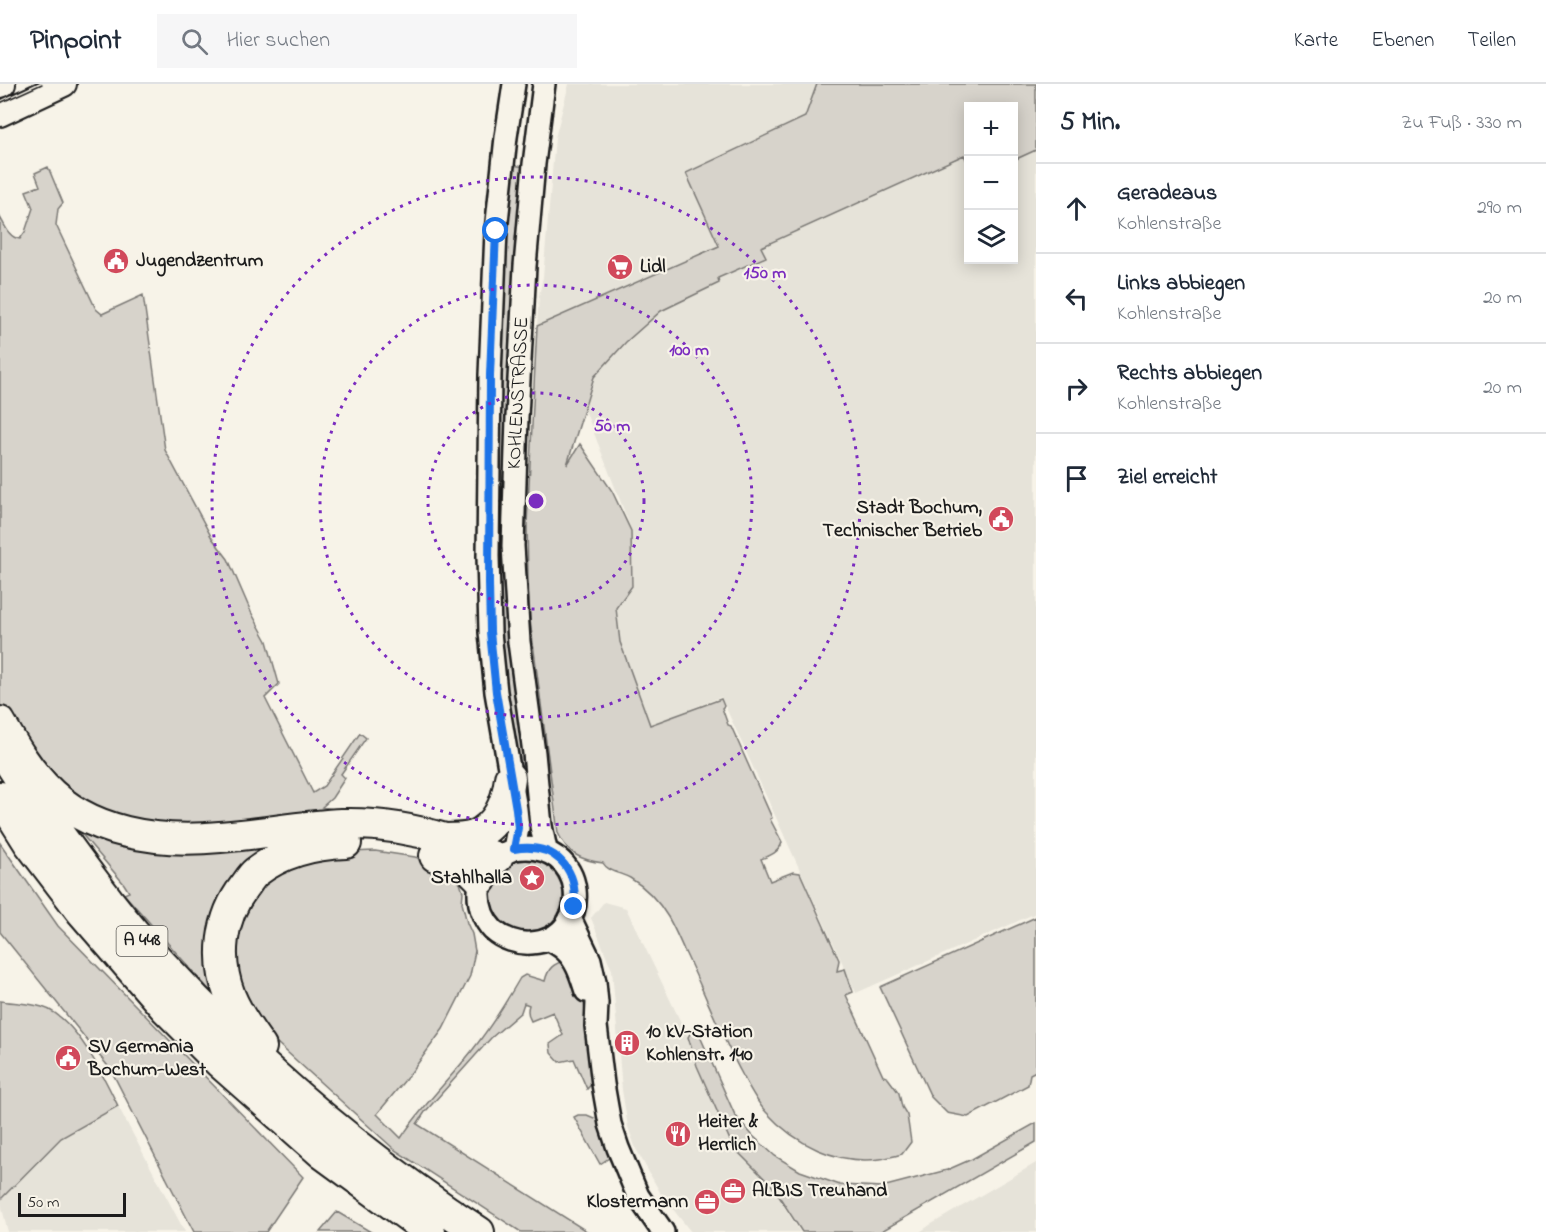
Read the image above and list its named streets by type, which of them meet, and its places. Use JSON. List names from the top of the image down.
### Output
{
  "streets": {
    "highway": ["A 448"],
    "street": ["KOHLENSTRASSE"]
  },
  "places": {
    "public building": ["Jugendzentrum", "Stadt Bochum, Technischer Betrieb", "SV Germania Bochum-West"],
    "supermarket": ["Lidl"],
    "place": ["Stahlhalla"],
    "building": ["10 kV-Station Kohlenstr. 140"],
    "restaurant": ["Heiter & Herrlich"],
    "office": ["ALBIS Treuhand", "Klostermann"]
  },
  "scale_bar": "50 m",
  "page": {
    "header": "Pinpoint",
    "search": "Hier suchen",
    "nav": ["Karte", "Ebenen", "Teilen"],
    "heading": ["5 Min.", "Zu Fuß · 330 m"],
    "map_buttons": ["+", "−"],
    "list": [
      ["Geradeaus", "Kohlenstraße", "290 m"],
      ["Links abbiegen", "Kohlenstraße", "20 m"],
      ["Rechts abbiegen", "Kohlenstraße", "20 m"],
      "Ziel erreicht"
    ],
    "scale": "50 m"
  },
  "rings": ["150 m", "100 m", "50 m"]
}
